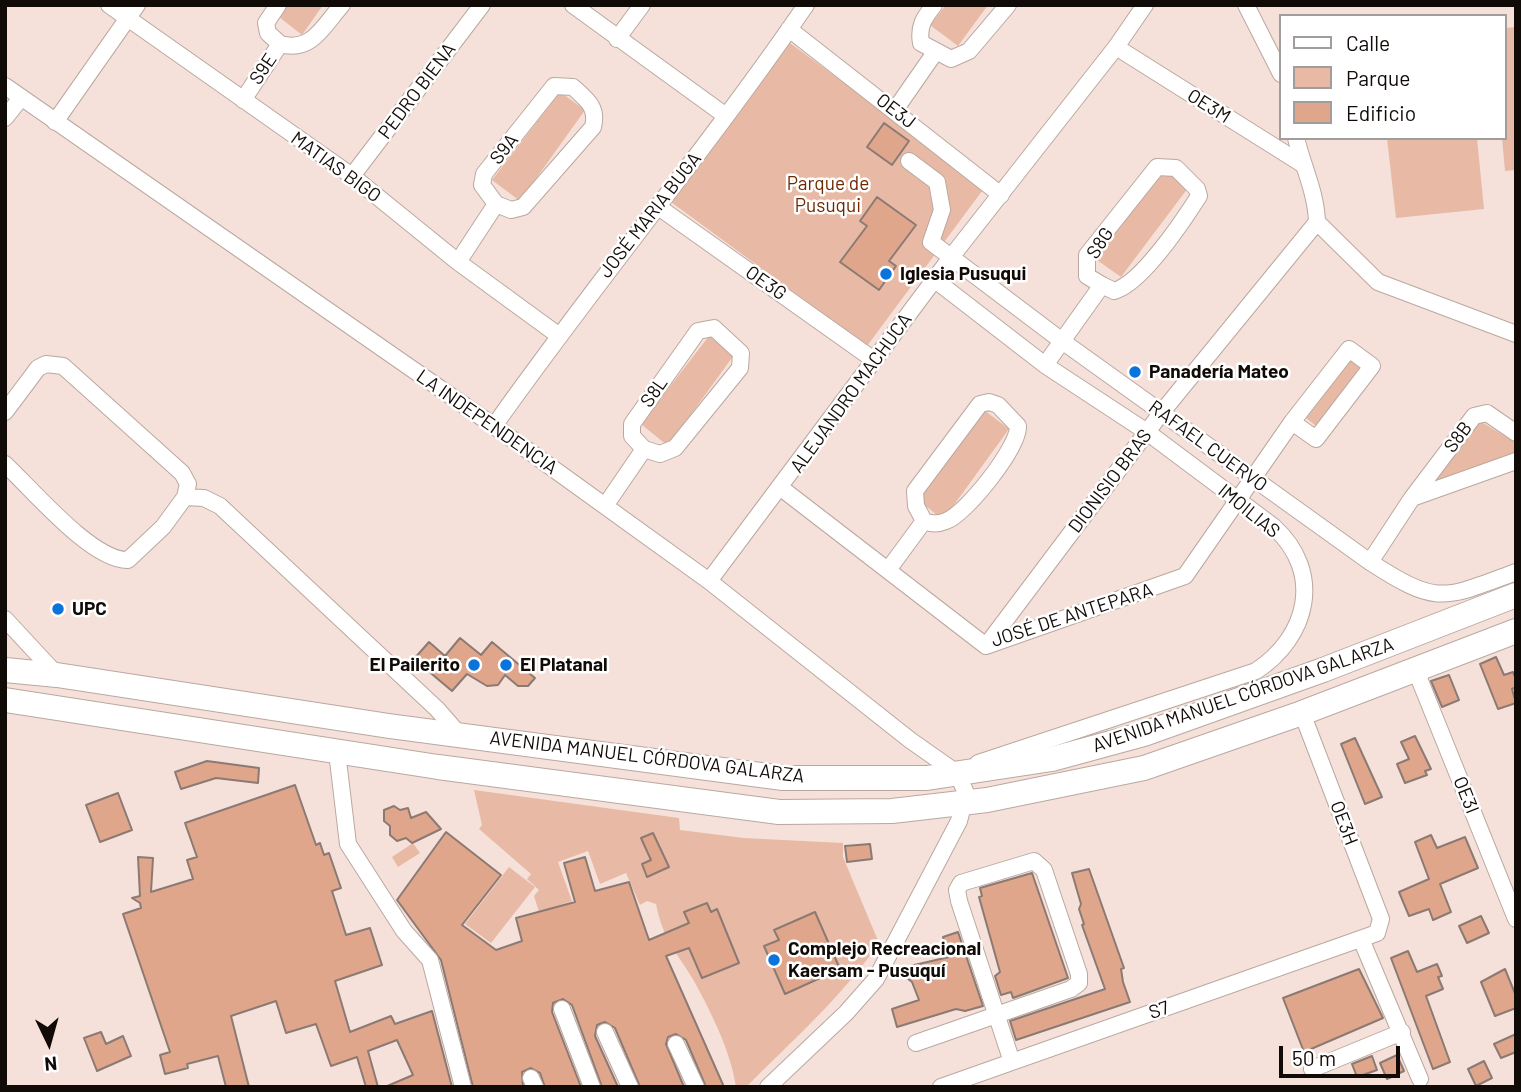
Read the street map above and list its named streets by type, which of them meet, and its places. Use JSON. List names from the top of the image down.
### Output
{
  "streets": {
    "main road": ["AVENIDA MANUEL CÓRDOVA GALARZA"],
    "street": [
      "S9E",
      "PEDRO BIENA",
      "OE3M",
      "OE3J",
      "S9A",
      "MATIAS BIGO",
      "JOSÉ MARIA BUGA",
      "S8G",
      "OE3G",
      "S8L",
      "ALEJANDRO MACHUCA",
      "LA INDEPENDENCIA",
      "S8B",
      "RAFAEL CUERVO",
      "DIONISIO BRAS",
      "IMOILIAS",
      "JOSÉ DE ANTEPARA",
      "OE3I",
      "OE3H",
      "S7"
    ]
  },
  "crossings": [
    ["S9E", "MATIAS BIGO"],
    ["PEDRO BIENA", "MATIAS BIGO"],
    ["OE3M", "ALEJANDRO MACHUCA"],
    ["OE3J", "JOSÉ MARIA BUGA"],
    ["OE3J", "ALEJANDRO MACHUCA"],
    ["MATIAS BIGO", "JOSÉ MARIA BUGA"],
    ["JOSÉ MARIA BUGA", "OE3G"],
    ["JOSÉ MARIA BUGA", "LA INDEPENDENCIA"],
    ["S8G", "RAFAEL CUERVO"],
    ["S8G", "IMOILIAS"],
    ["OE3G", "ALEJANDRO MACHUCA"],
    ["ALEJANDRO MACHUCA", "LA INDEPENDENCIA"],
    ["ALEJANDRO MACHUCA", "RAFAEL CUERVO"],
    ["ALEJANDRO MACHUCA", "IMOILIAS"],
    ["ALEJANDRO MACHUCA", "JOSÉ DE ANTEPARA"],
    ["LA INDEPENDENCIA", "IMOILIAS"],
    ["LA INDEPENDENCIA", "AVENIDA MANUEL CÓRDOVA GALARZA"],
    ["S8B", "RAFAEL CUERVO"],
    ["RAFAEL CUERVO", "DIONISIO BRAS"],
    ["RAFAEL CUERVO", "JOSÉ DE ANTEPARA"],
    ["DIONISIO BRAS", "IMOILIAS"],
    ["DIONISIO BRAS", "JOSÉ DE ANTEPARA"],
    ["IMOILIAS", "JOSÉ DE ANTEPARA"],
    ["IMOILIAS", "AVENIDA MANUEL CÓRDOVA GALARZA"],
    ["AVENIDA MANUEL CÓRDOVA GALARZA", "OE3I"],
    ["AVENIDA MANUEL CÓRDOVA GALARZA", "OE3H"],
    ["OE3H", "S7"]
  ],
  "parks": ["Parque de Pusuqui"],
  "places": [
    "Iglesia Pusuqui",
    "Panadería Mateo",
    "UPC",
    "El Pailerito",
    "El Platanal",
    "Complejo Recreacional Kaersam - Pusuquí"
  ],
  "legend": ["Calle", "Parque", "Edificio"],
  "scale_bar": "50 m",
  "north": "bottom"
}
